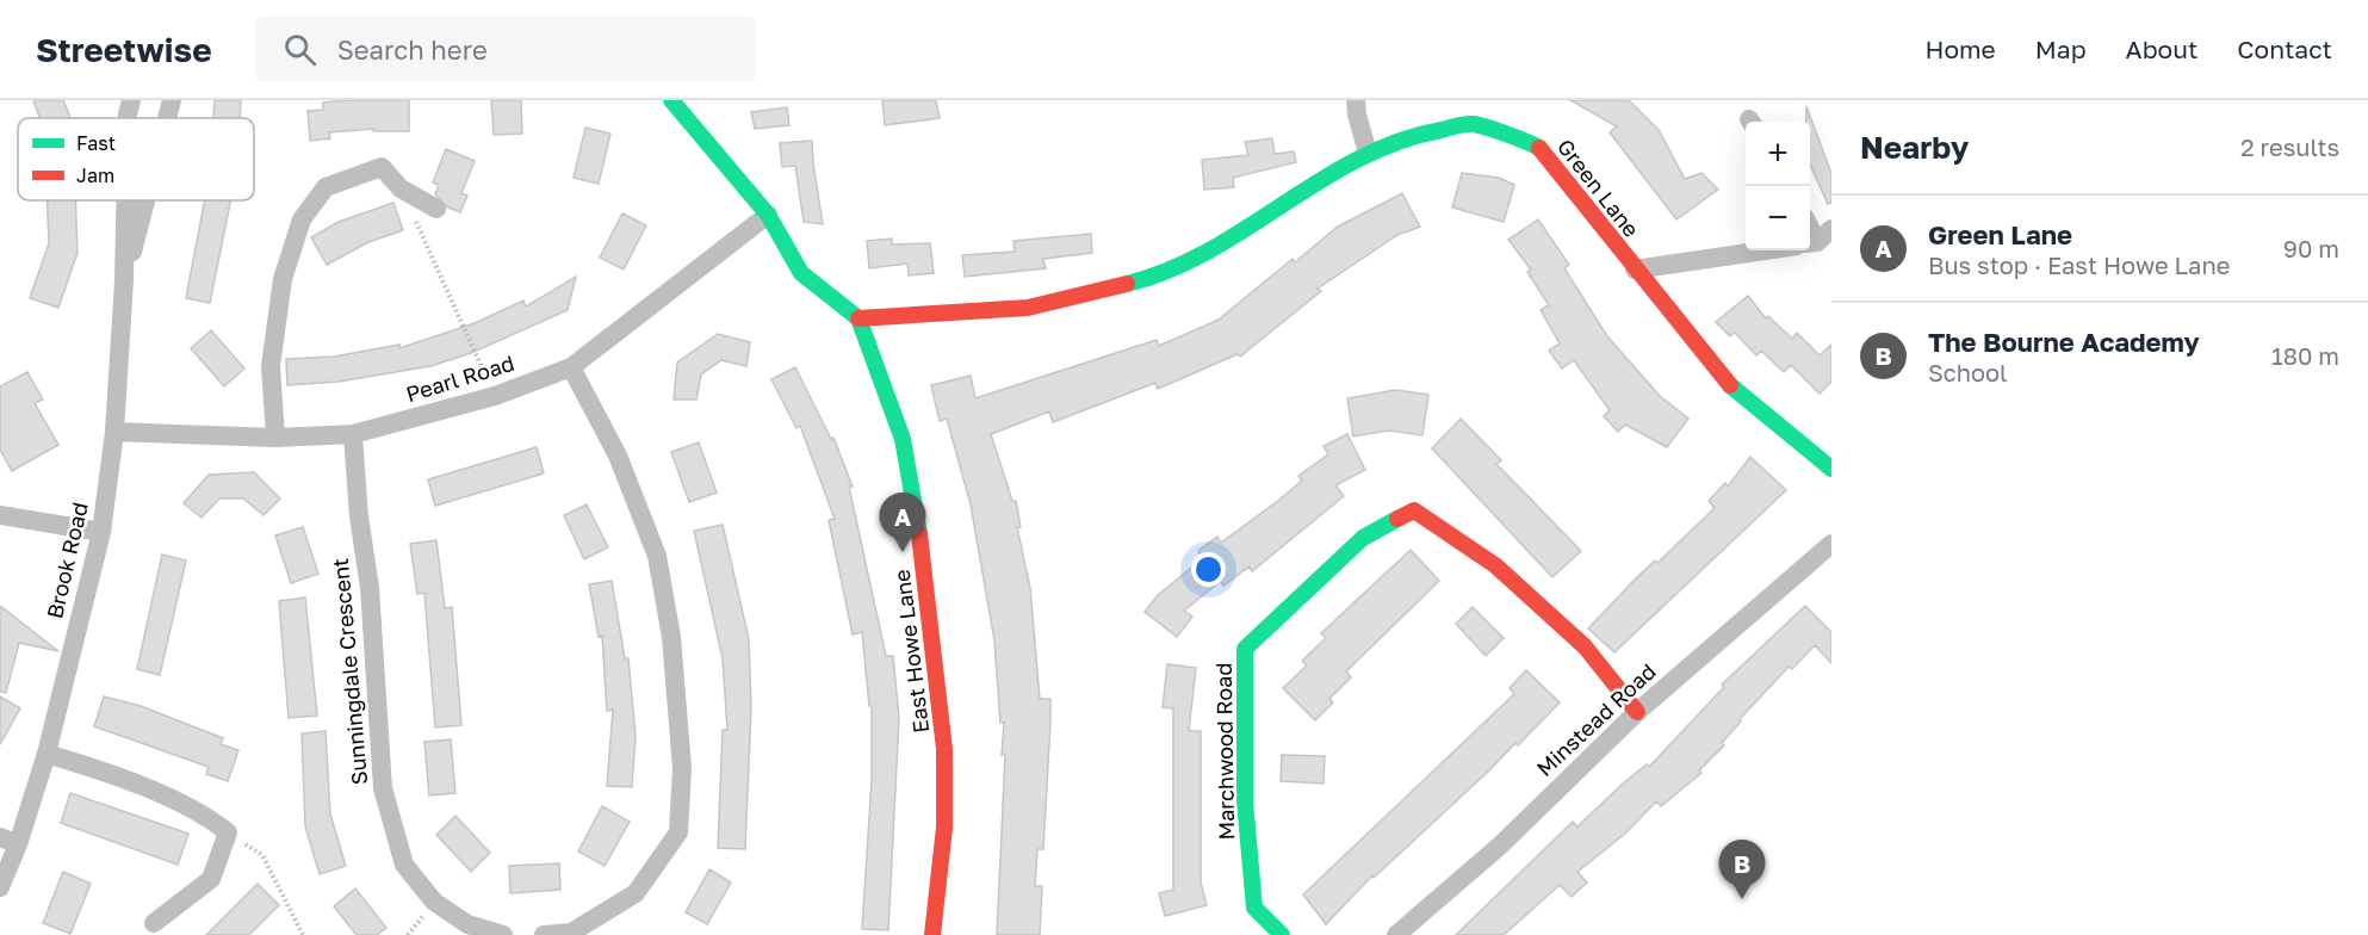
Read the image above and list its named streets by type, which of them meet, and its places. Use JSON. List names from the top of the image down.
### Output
{
  "streets": {
    "street": [
      "Green Lane",
      "Pearl Road",
      "Brook Road",
      "East Howe Lane",
      "Sunningdale Crescent",
      "Minstead Road",
      "Marchwood Road"
    ]
  },
  "crossings": [
    ["Green Lane", "East Howe Lane"],
    ["Pearl Road", "Brook Road"],
    ["Pearl Road", "Sunningdale Crescent"],
    ["Minstead Road", "Marchwood Road"]
  ],
  "legend": ["Fast", "Jam"],
  "page": {
    "header": "Streetwise",
    "search": "Search here",
    "nav": [
      "Home",
      "Map",
      "About",
      "Contact"
    ],
    "heading": ["Nearby", "2 results"],
    "map_buttons": ["+", "−"],
    "list": [
      {
        "mark": "A",
        "name": "Green Lane",
        "note": "Bus stop · East Howe Lane",
        "value": "90 m"
      },
      {
        "mark": "B",
        "name": "The Bourne Academy",
        "note": "School",
        "value": "180 m"
      }
    ],
    "pins": ["A", "B"]
  }
}
